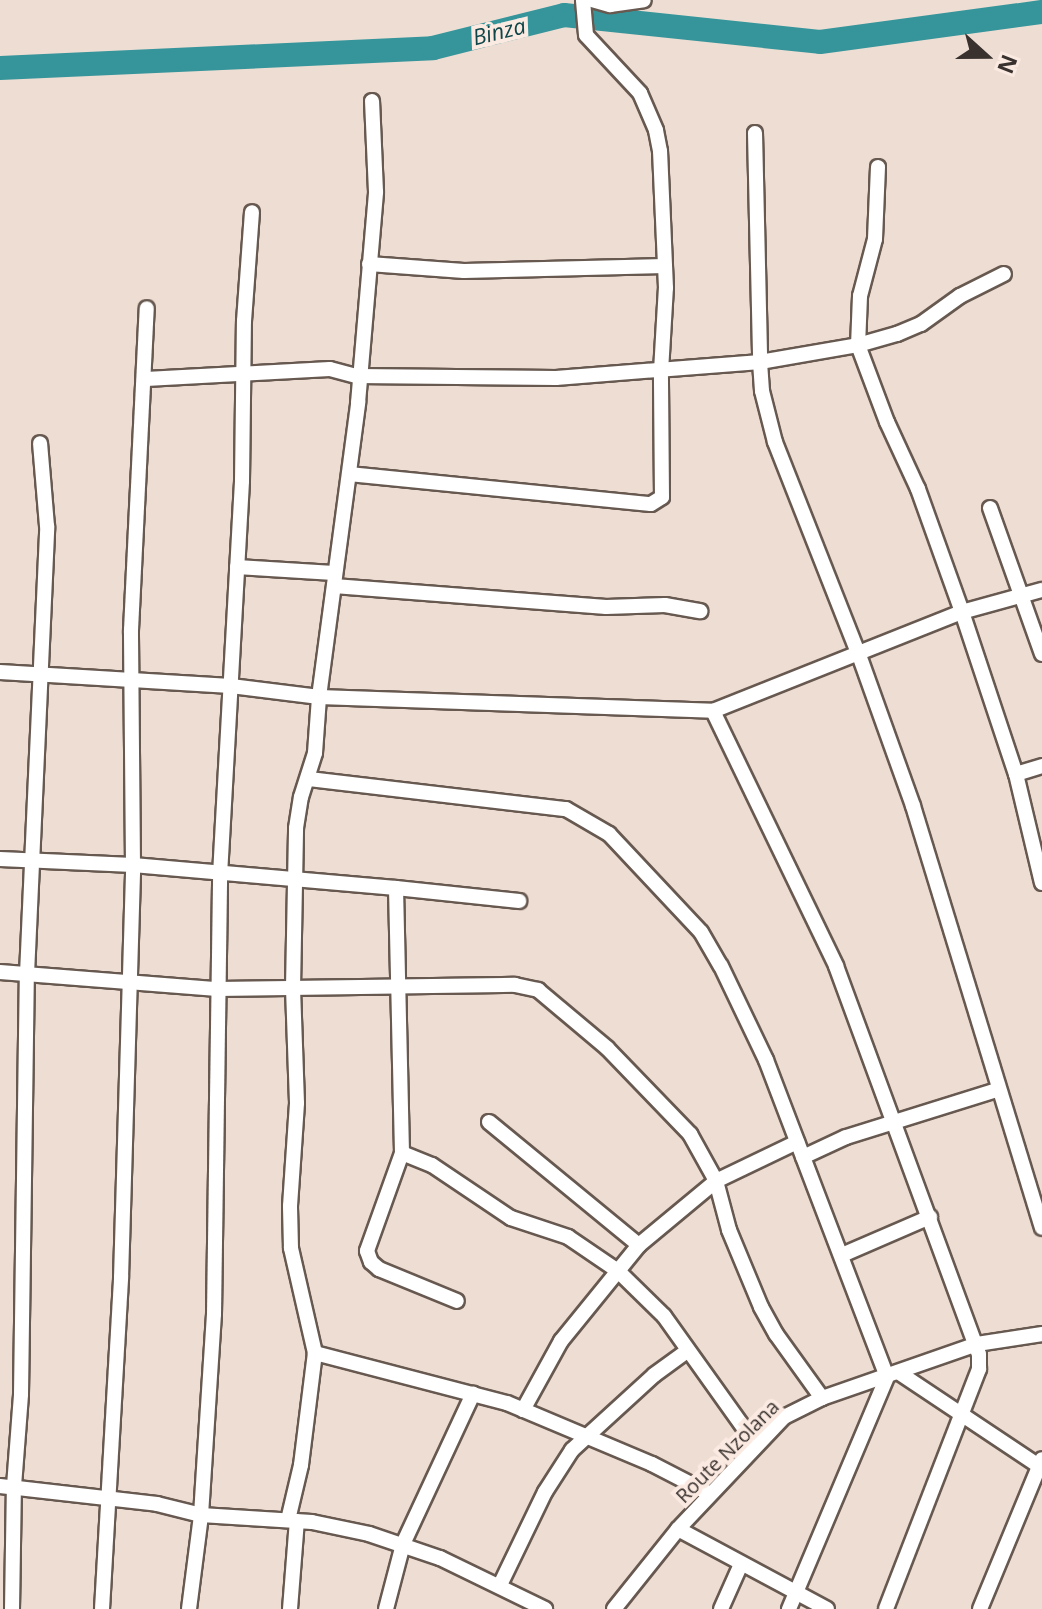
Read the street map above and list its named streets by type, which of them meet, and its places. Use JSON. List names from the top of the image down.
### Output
{
  "streets": {
    "street": ["Route Nzolana"]
  },
  "water": ["Binza"],
  "north": "right"
}
